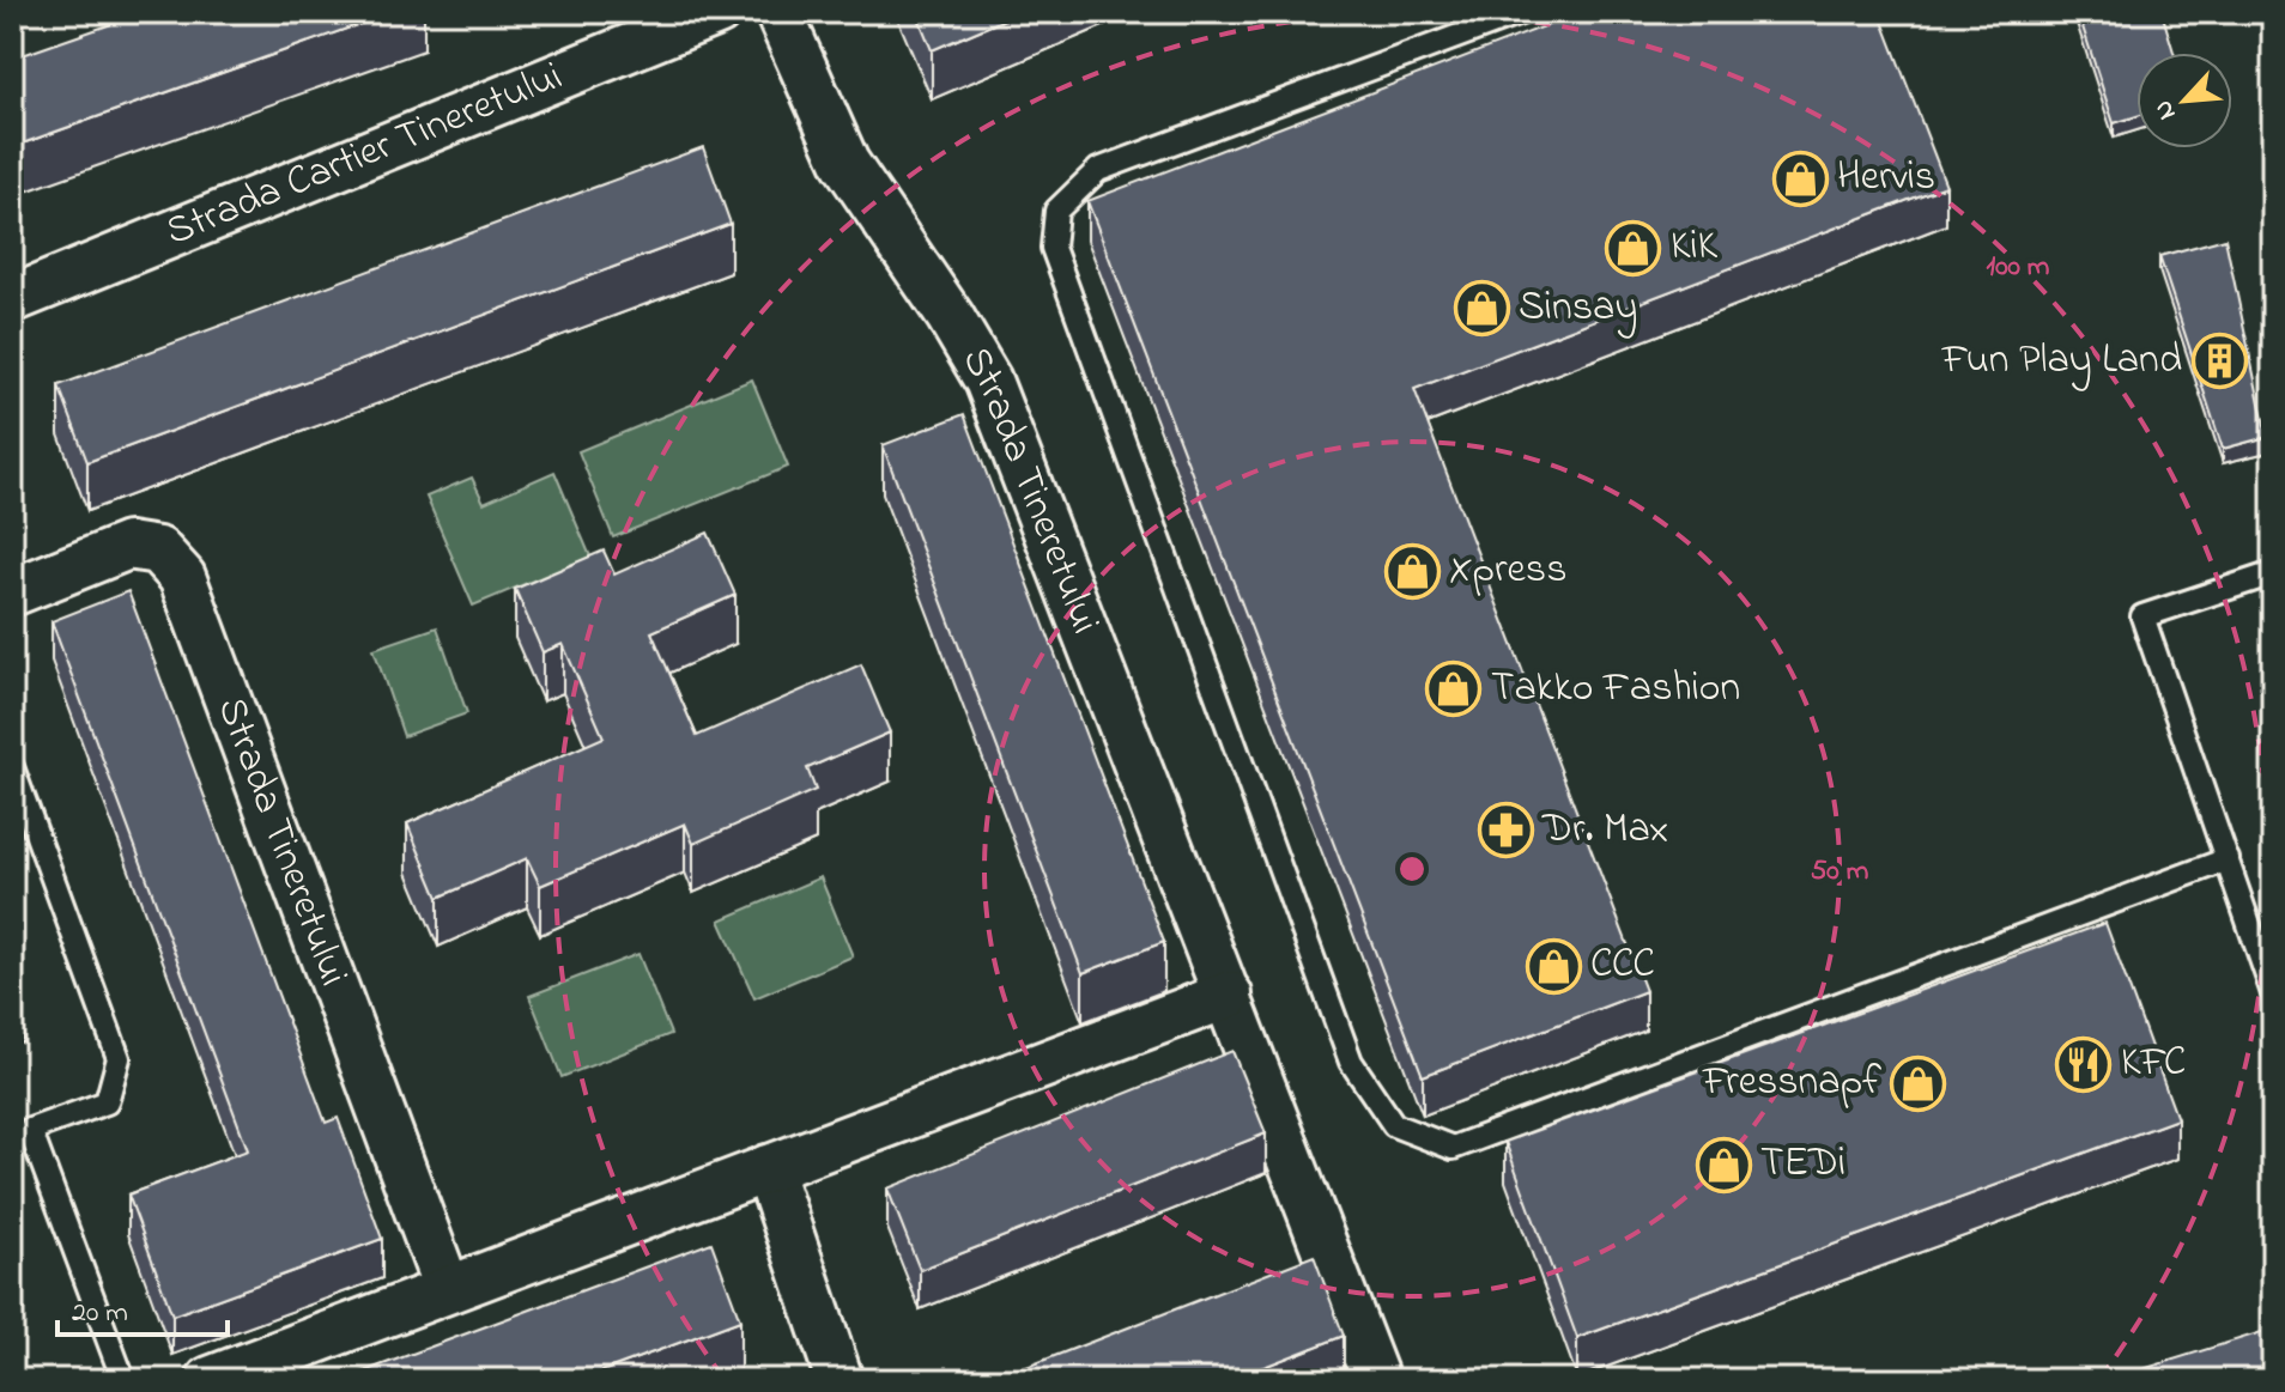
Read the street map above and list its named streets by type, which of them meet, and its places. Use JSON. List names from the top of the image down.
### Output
{
  "streets": {
    "street": ["Strada Cartier Tineretului", "Strada Tineretului"]
  },
  "places": {
    "shop": [
      "Hervis",
      "KiK",
      "Sinsay",
      "Xpress",
      "Takko Fashion",
      "CCC",
      "Fressnapf",
      "TEDi"
    ],
    "building": ["Fun Play Land"],
    "pharmacy": ["Dr. Max"],
    "restaurant": ["KFC"]
  },
  "scale_bar": "20 m",
  "north": "bottom left",
  "rings": ["100 m", "50 m"]
}
